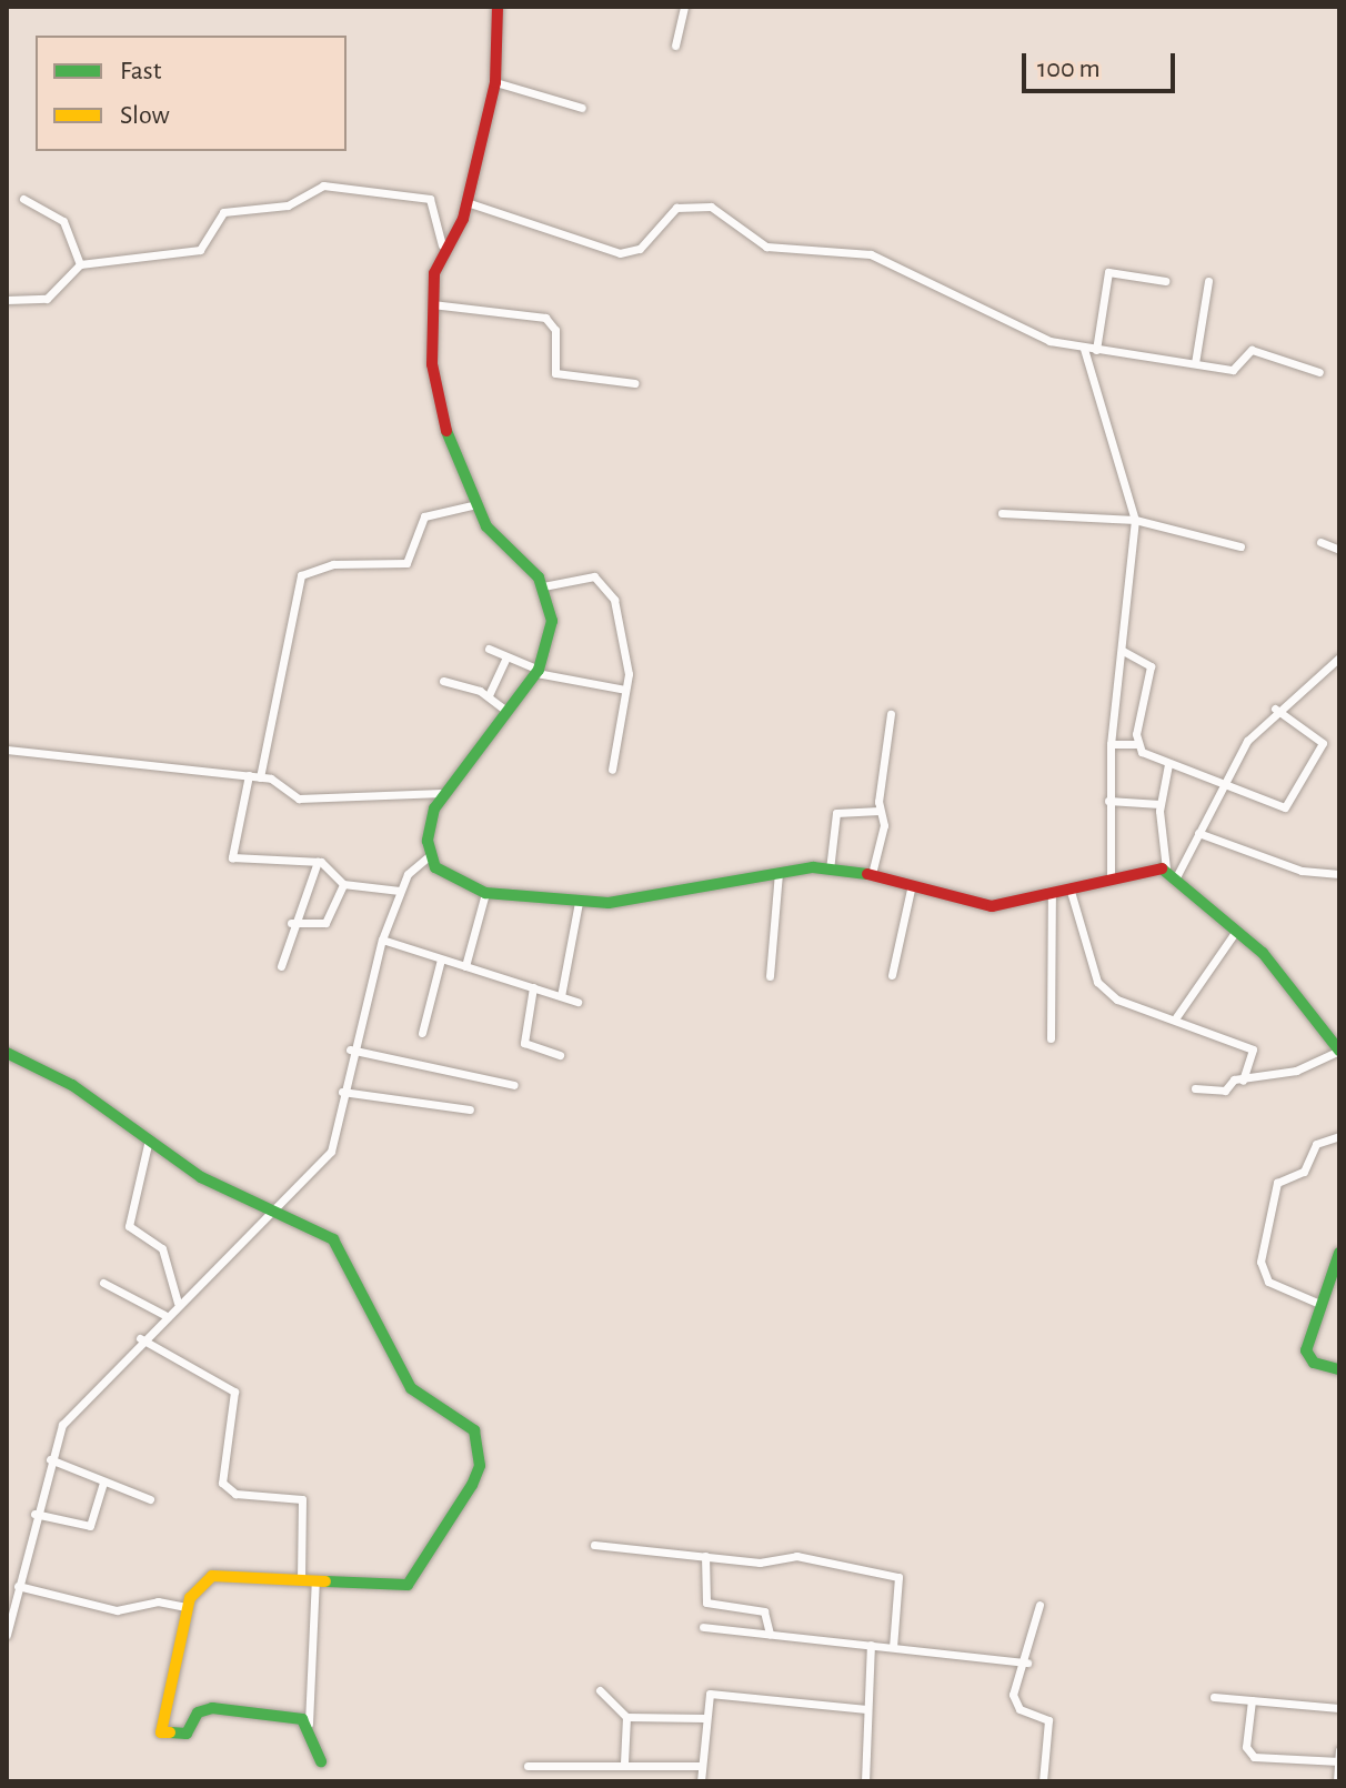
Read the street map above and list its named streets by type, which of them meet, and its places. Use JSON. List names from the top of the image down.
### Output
{
  "legend": ["Fast", "Slow"],
  "scale_bar": "100 m"
}
